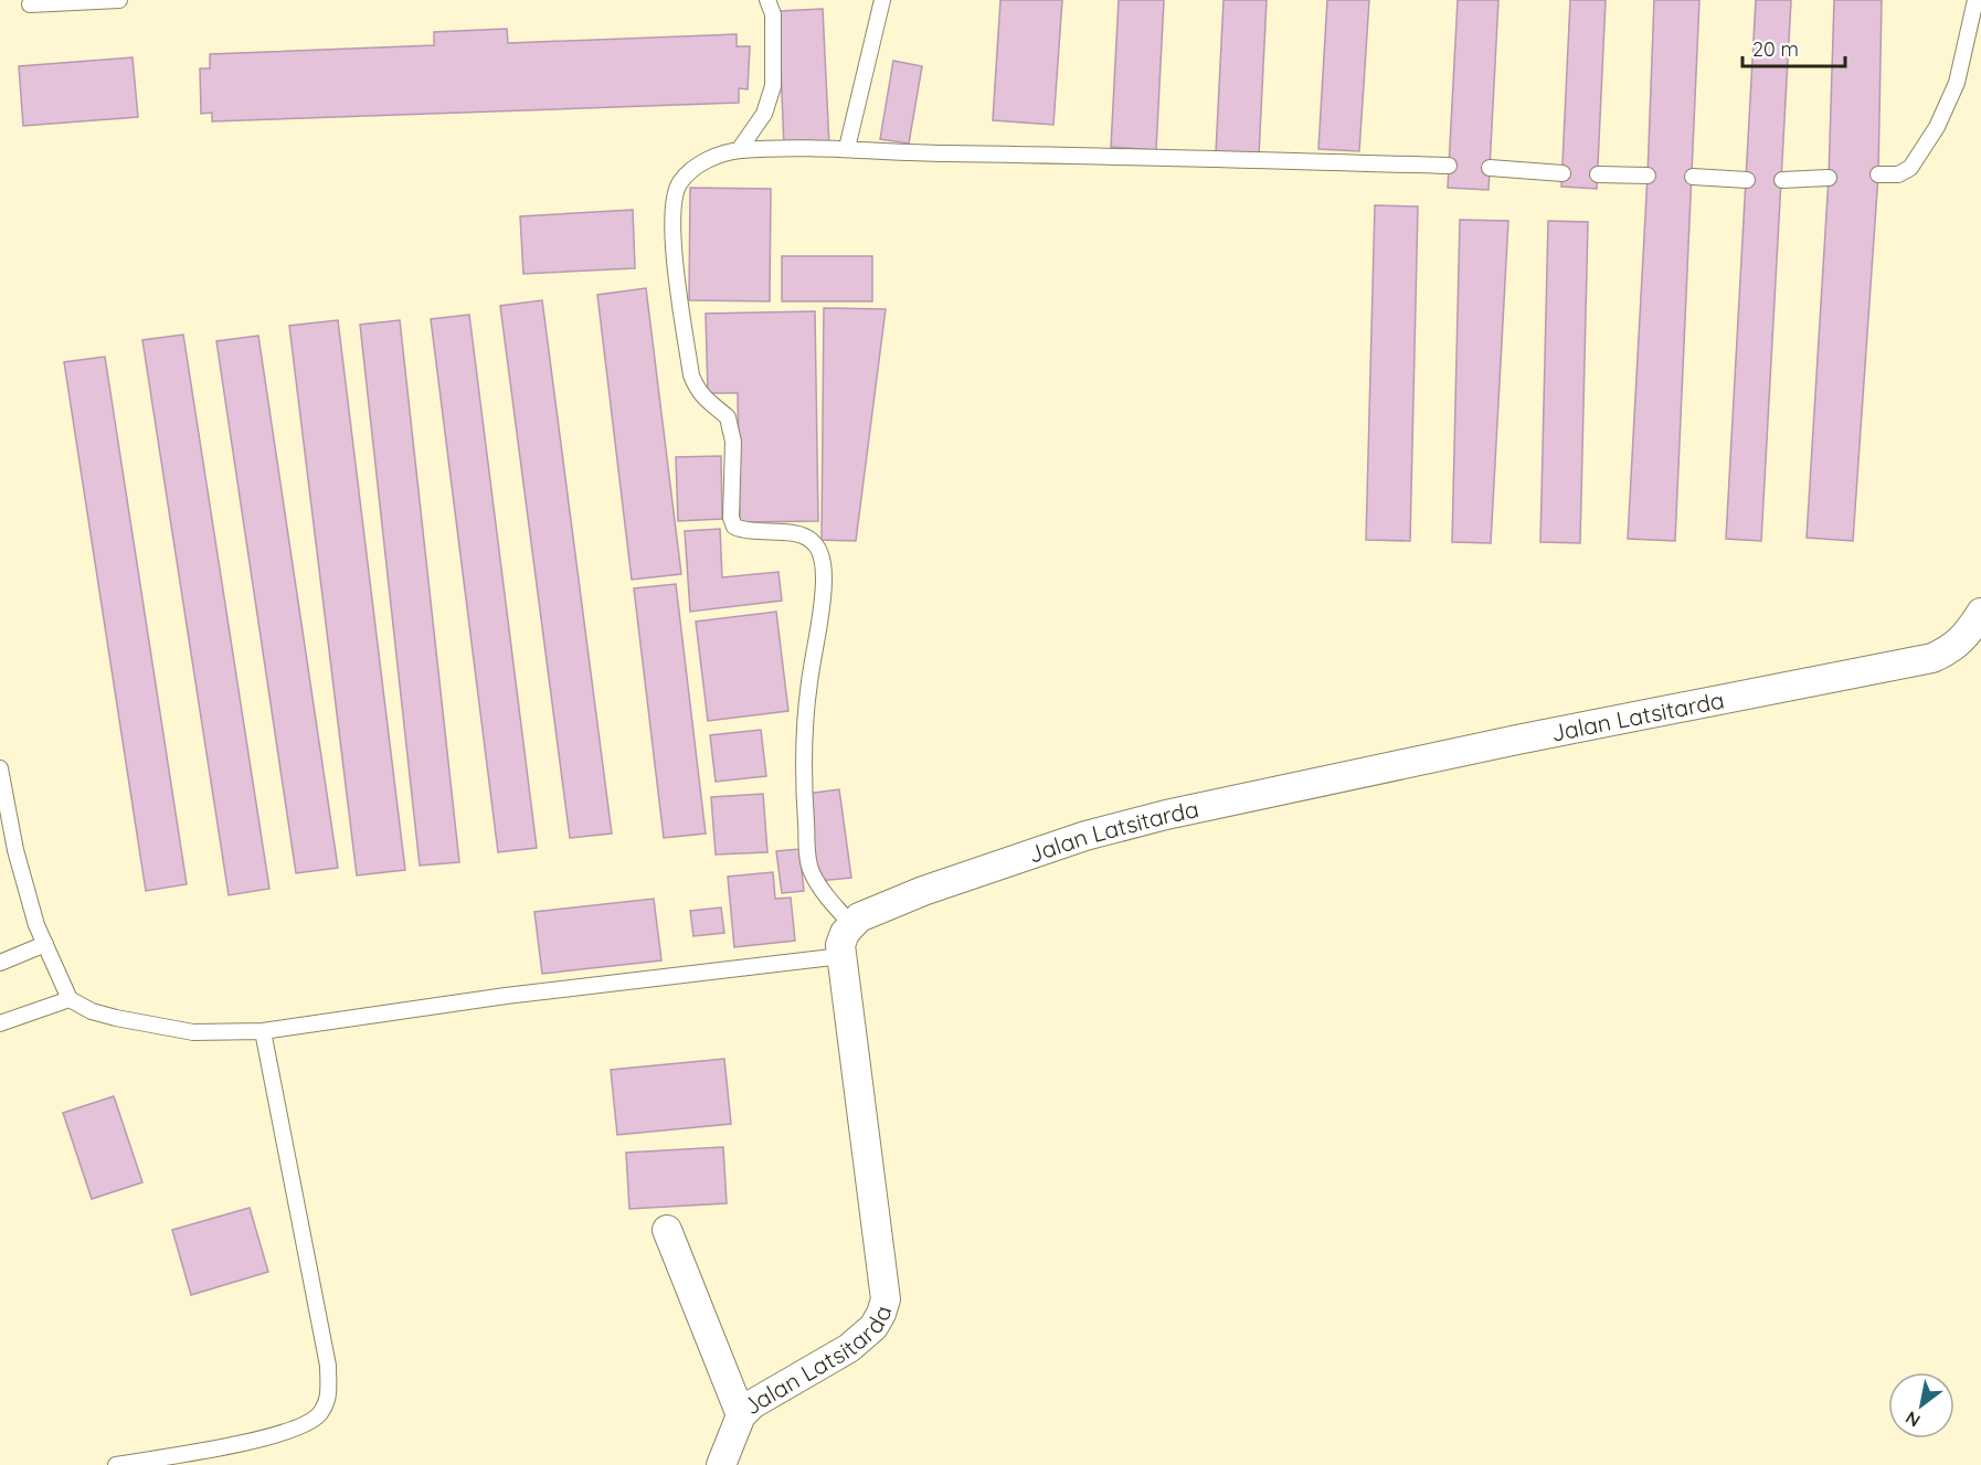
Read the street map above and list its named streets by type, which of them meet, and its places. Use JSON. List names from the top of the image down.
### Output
{
  "streets": {
    "street": ["Jalan Latsitarda"]
  },
  "scale_bar": "20 m",
  "north": "bottom left"
}
